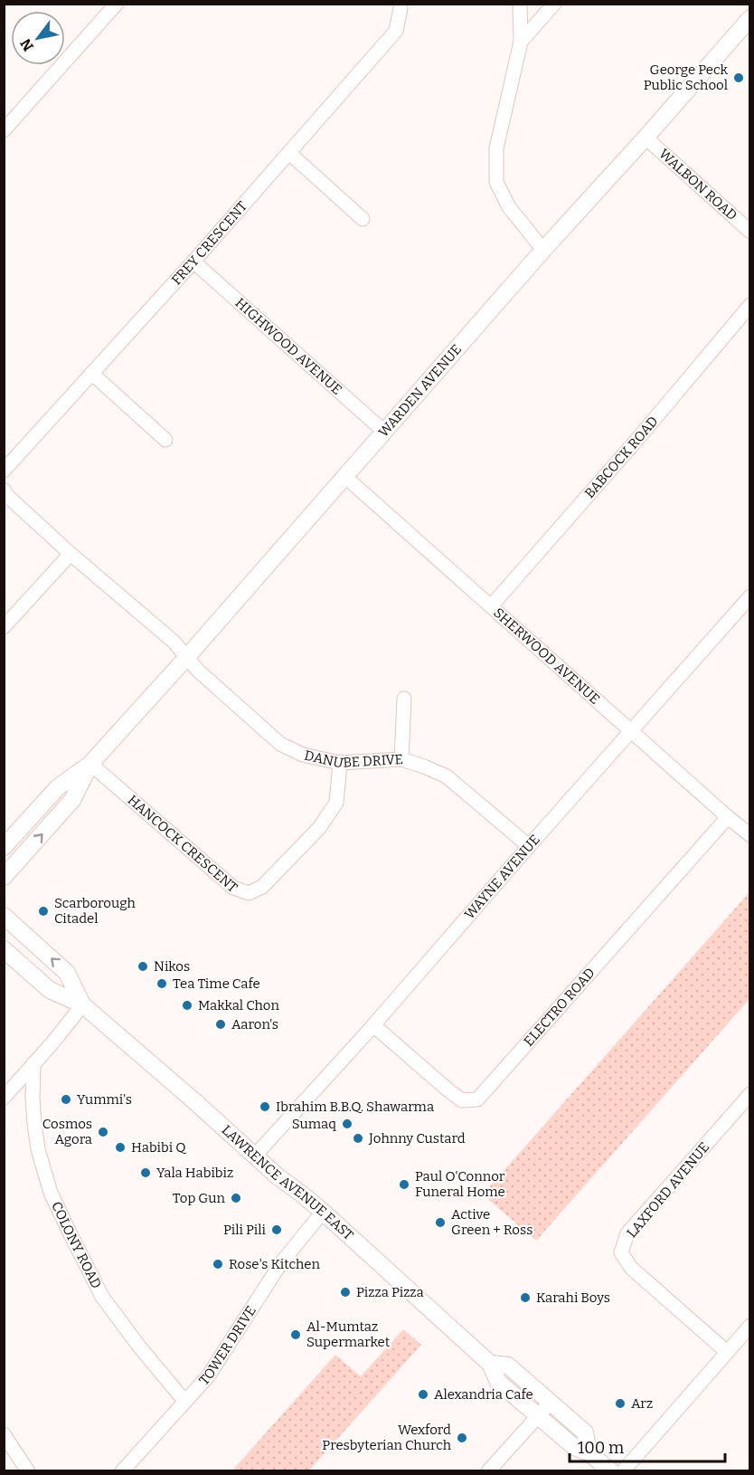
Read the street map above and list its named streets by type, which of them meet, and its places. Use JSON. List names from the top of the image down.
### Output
{
  "streets": {
    "main road": ["WARDEN AVENUE", "LAWRENCE AVENUE EAST"],
    "street": [
      "WALBON ROAD",
      "FREY CRESCENT",
      "HIGHWOOD AVENUE",
      "BABCOCK ROAD",
      "SHERWOOD AVENUE",
      "DANUBE DRIVE",
      "HANCOCK CRESCENT",
      "WAYNE AVENUE",
      "ELECTRO ROAD",
      "LAXFORD AVENUE",
      "COLONY ROAD",
      "TOWER DRIVE"
    ]
  },
  "crossings": [
    ["WALBON ROAD", "WARDEN AVENUE"],
    ["FREY CRESCENT", "HIGHWOOD AVENUE"],
    ["HIGHWOOD AVENUE", "WARDEN AVENUE"],
    ["WARDEN AVENUE", "SHERWOOD AVENUE"],
    ["WARDEN AVENUE", "DANUBE DRIVE"],
    ["WARDEN AVENUE", "HANCOCK CRESCENT"],
    ["BABCOCK ROAD", "SHERWOOD AVENUE"],
    ["SHERWOOD AVENUE", "WAYNE AVENUE"],
    ["SHERWOOD AVENUE", "ELECTRO ROAD"],
    ["DANUBE DRIVE", "HANCOCK CRESCENT"],
    ["DANUBE DRIVE", "WAYNE AVENUE"],
    ["WAYNE AVENUE", "ELECTRO ROAD"],
    ["WAYNE AVENUE", "LAWRENCE AVENUE EAST"],
    ["LAWRENCE AVENUE EAST", "TOWER DRIVE"],
    ["COLONY ROAD", "TOWER DRIVE"]
  ],
  "places": [
    "George Peck Public School",
    "Scarborough Citadel",
    "Nikos",
    "Tea Time Cafe",
    "Makkal Chon",
    "Aaron's",
    "Yummi's",
    "Ibrahim B.B.Q. Shawarma",
    "Sumaq",
    "Cosmos Agora",
    "Johnny Custard",
    "Habibi Q",
    "Yala Habibiz",
    "Paul O'Connor Funeral Home",
    "Top Gun",
    "Active Green + Ross",
    "Pili Pili",
    "Rose's Kitchen",
    "Pizza Pizza",
    "Karahi Boys",
    "Al-Mumtaz Supermarket",
    "Alexandria Cafe",
    "Arz",
    "Wexford Presbyterian Church"
  ],
  "scale_bar": "100 m",
  "north": "bottom left"
}
